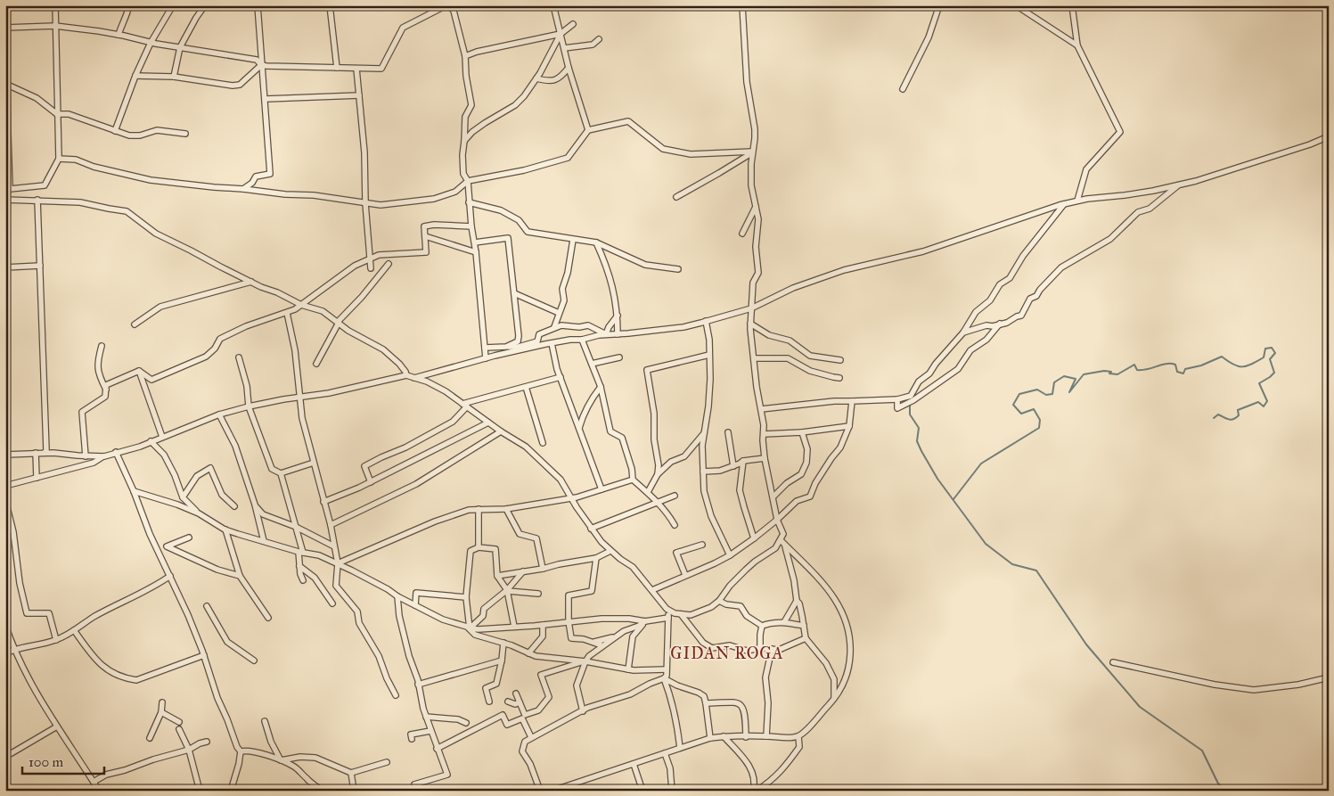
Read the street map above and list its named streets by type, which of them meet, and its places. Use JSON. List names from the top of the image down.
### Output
{
  "districts": ["GIDAN ROGA"],
  "scale_bar": "100 m"
}
